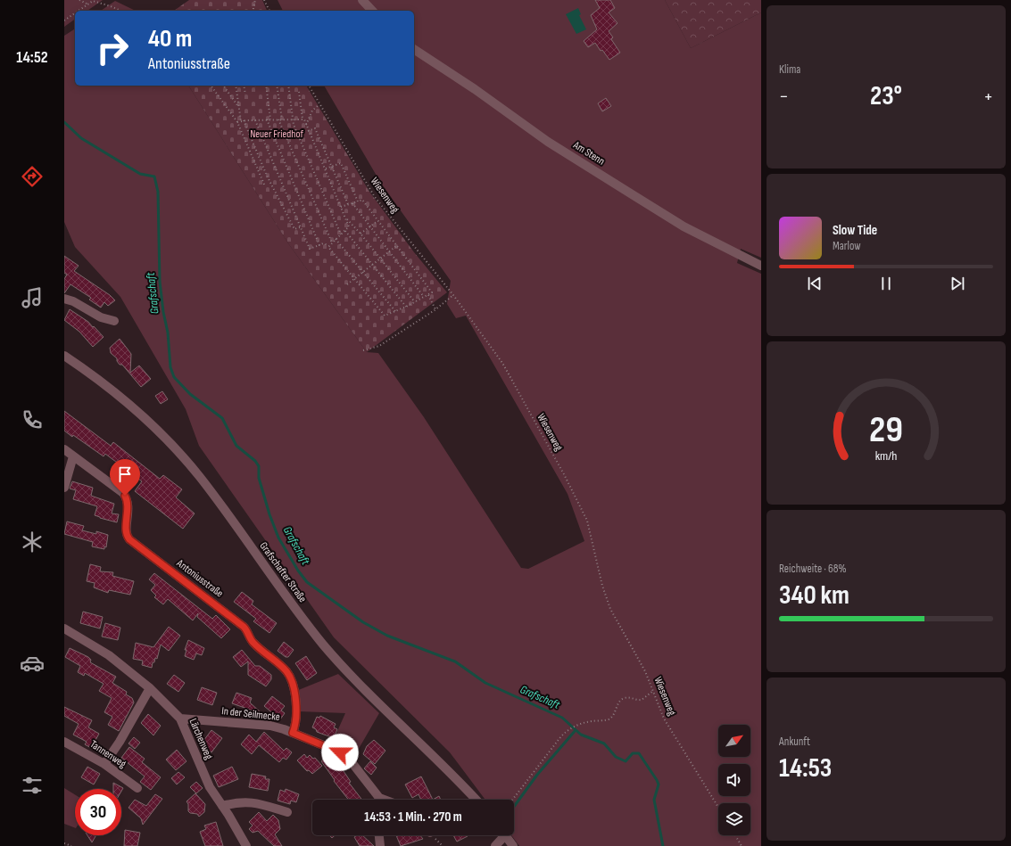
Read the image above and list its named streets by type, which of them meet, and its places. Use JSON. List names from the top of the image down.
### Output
{
  "streets": {
    "street": [
      "Am Stenn",
      "Grafschafter Straße",
      "Antoniusstraße",
      "In der Seilmecke",
      "Lärchenweg",
      "Tannenweg"
    ],
    "path": ["Wiesenweg"]
  },
  "crossings": [
    ["Antoniusstraße", "In der Seilmecke"],
    ["In der Seilmecke", "Lärchenweg"]
  ],
  "water": ["Grafschaft"],
  "parks": ["Neuer Friedhof"],
  "north": "top right",
  "page": {
    "tabs": "14:52",
    "tile": [
      "Klima",
      ["Reichweite · 68%", "340 km"],
      ["Ankunft", "14:53"]
    ],
    "turn": ["40 m", "Antoniusstraße"],
    "heat": ["−", "23°", "+"],
    "song": ["Slow Tide", "Marlow"],
    "limit": "30",
    "trip": "14:53 · 1 Min. · 270 m",
    "gauge": ["29", "km/h"]
  }
}
